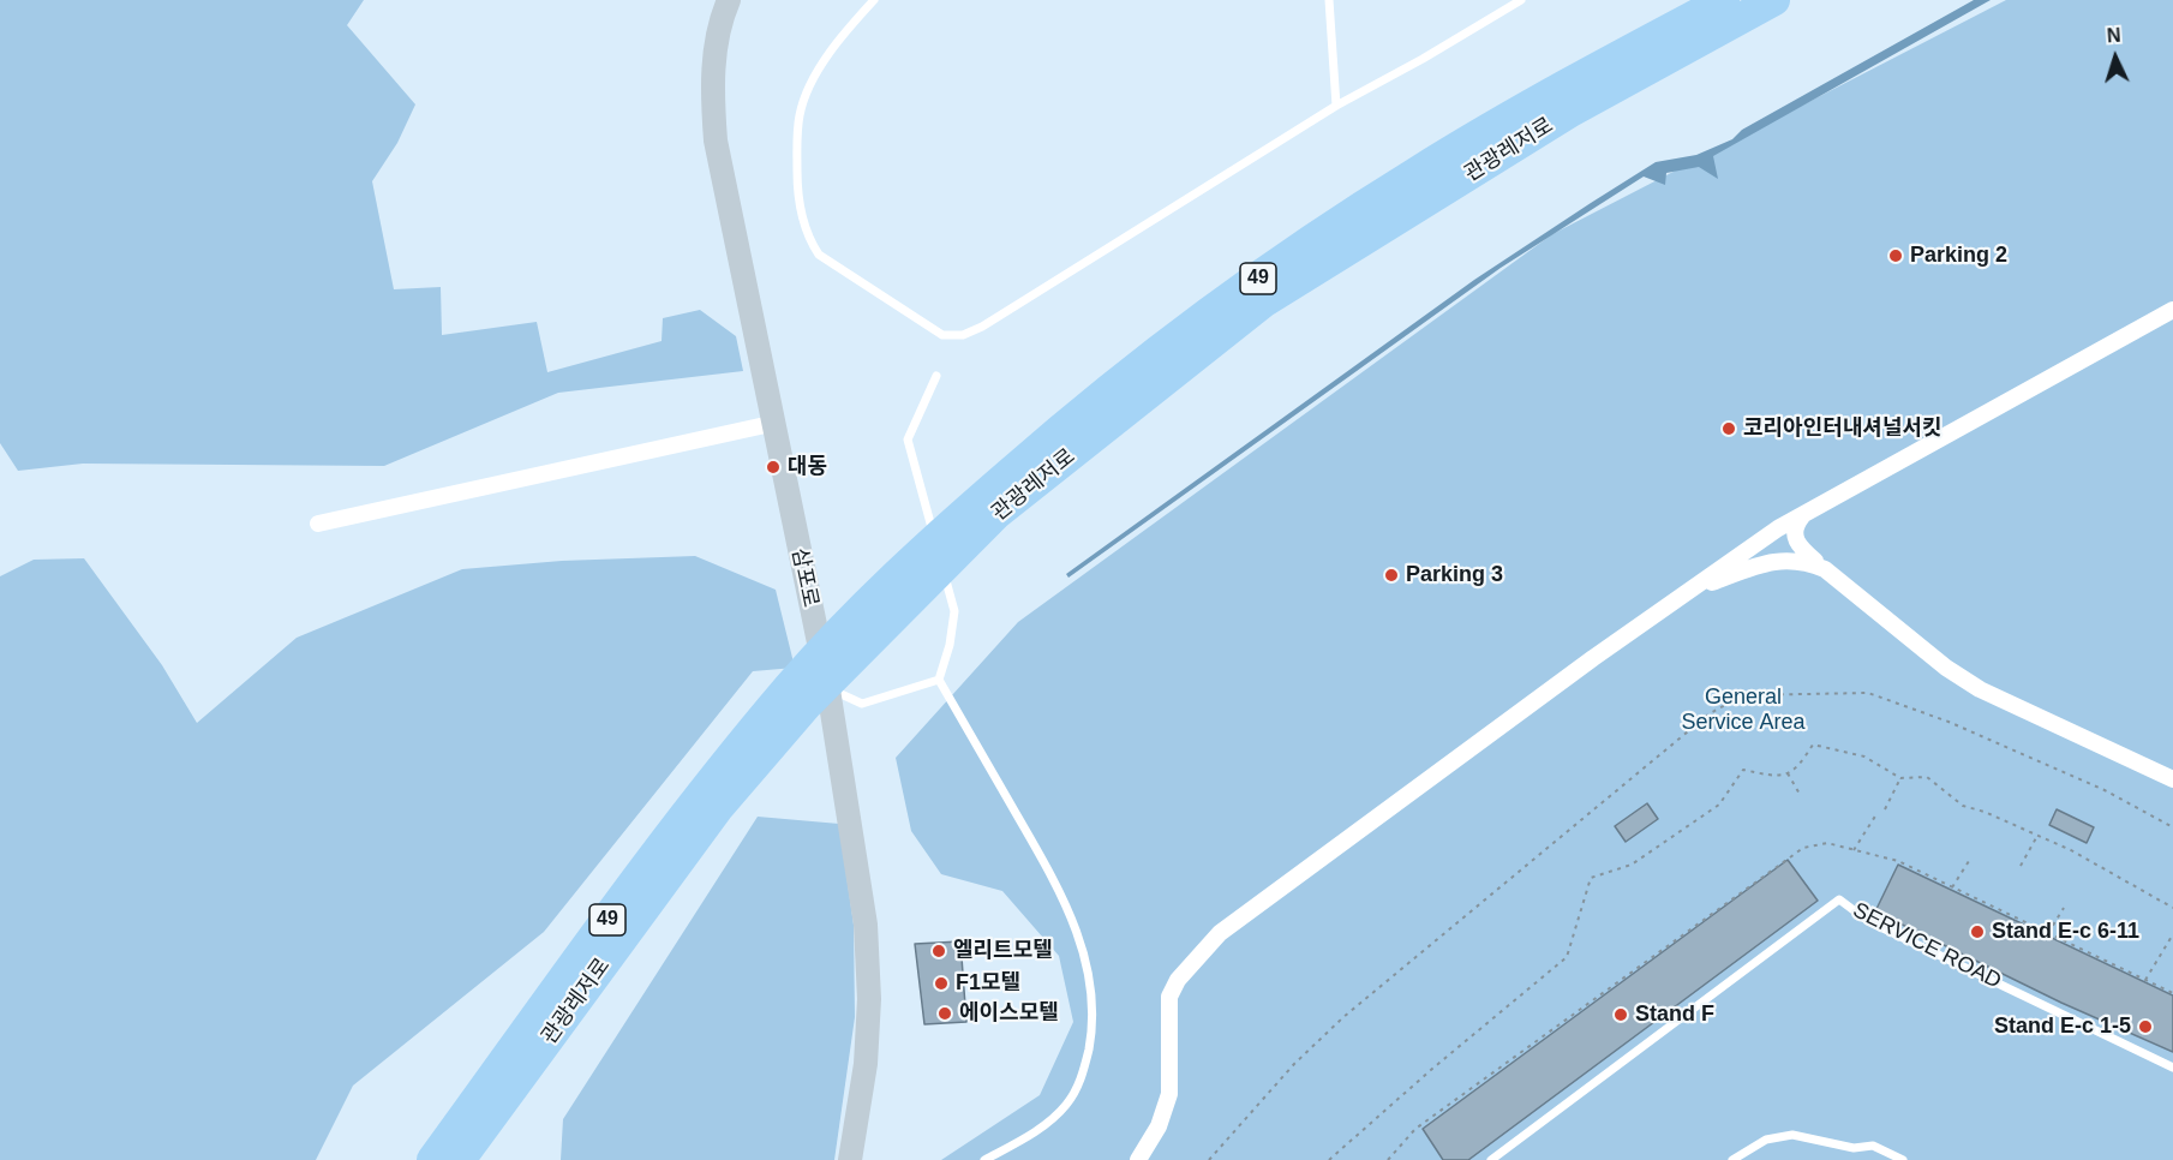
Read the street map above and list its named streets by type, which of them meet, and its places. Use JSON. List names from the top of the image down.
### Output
{
  "streets": {
    "highway": ["관광레저로", "49"],
    "street": ["삼포로"],
    "lane": ["SERVICE ROAD"]
  },
  "crossings": [
    ["관광레저로", "삼포로"]
  ],
  "parks": ["General Service Area"],
  "places": [
    "Parking 2",
    "코리아인터내셔널서킷",
    "대동",
    "Parking 3",
    "Stand E-c 6-11",
    "엘리트모텔",
    "F1모텔",
    "에이스모텔",
    "Stand F",
    "Stand E-c 1-5"
  ],
  "north": "top"
}
